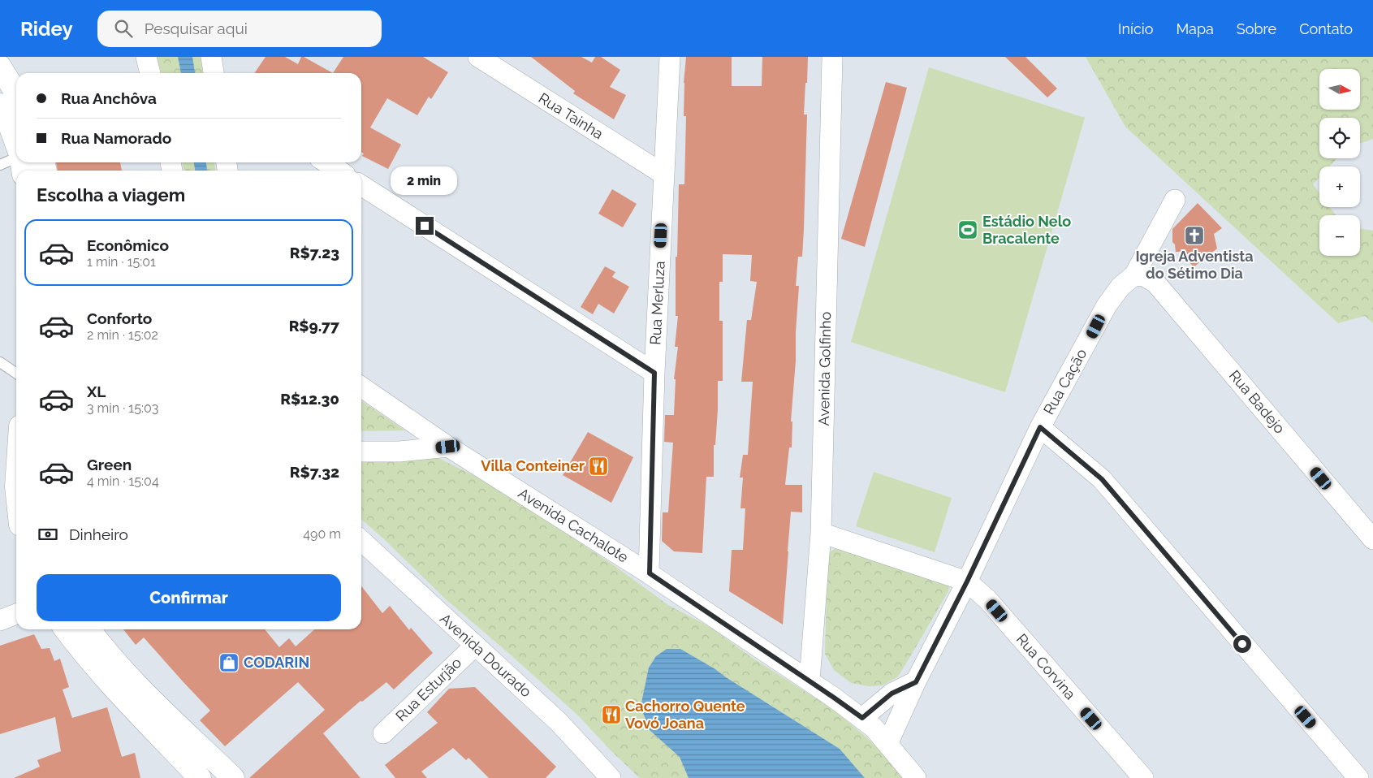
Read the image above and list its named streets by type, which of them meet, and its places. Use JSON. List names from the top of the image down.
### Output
{
  "streets": {
    "street": [
      "Rua Tainha",
      "Rua Merluza",
      "Avenida Golfinho",
      "Rua Cação",
      "Rua Badejo",
      "Avenida Cachalote",
      "Avenida Dourado",
      "Rua Corvina",
      "Rua Esturjão"
    ]
  },
  "crossings": [
    ["Rua Tainha", "Rua Merluza"],
    ["Rua Merluza", "Avenida Cachalote"],
    ["Avenida Golfinho", "Avenida Cachalote"],
    ["Avenida Golfinho", "Rua Corvina"],
    ["Rua Cação", "Rua Badejo"],
    ["Rua Cação", "Avenida Cachalote"],
    ["Rua Cação", "Rua Corvina"],
    ["Avenida Dourado", "Rua Esturjão"]
  ],
  "places": {
    "sports": ["Estádio Nelo Bracalente"],
    "church": ["Igreja Adventista do Sétimo Dia"],
    "restaurant": ["Villa Conteiner", "Cachorro Quente Vovó Joana"],
    "shop": ["CODARIN"]
  },
  "north": "right",
  "page": {
    "header": "Ridey",
    "search": "Pesquisar aqui",
    "nav": [
      "Início",
      "Mapa",
      "Sobre",
      "Contato"
    ],
    "map_buttons": ["+", "−"],
    "banner": ["Rua Anchôva", "Rua Namorado"],
    "bubble": "2 min",
    "heading": "Escolha a viagem",
    "list": [
      {
        "name": "Econômico",
        "note": "1 min · 15:01",
        "value": "R$7.23"
      },
      {
        "name": "Conforto",
        "note": "2 min · 15:02",
        "value": "R$9.77"
      },
      {
        "name": "XL",
        "note": "3 min · 15:03",
        "value": "R$12.30"
      },
      {
        "name": "Green",
        "note": "4 min · 15:04",
        "value": "R$7.32"
      }
    ],
    "pay": ["Dinheiro", "490 m"],
    "buttons": "Confirmar"
  }
}
